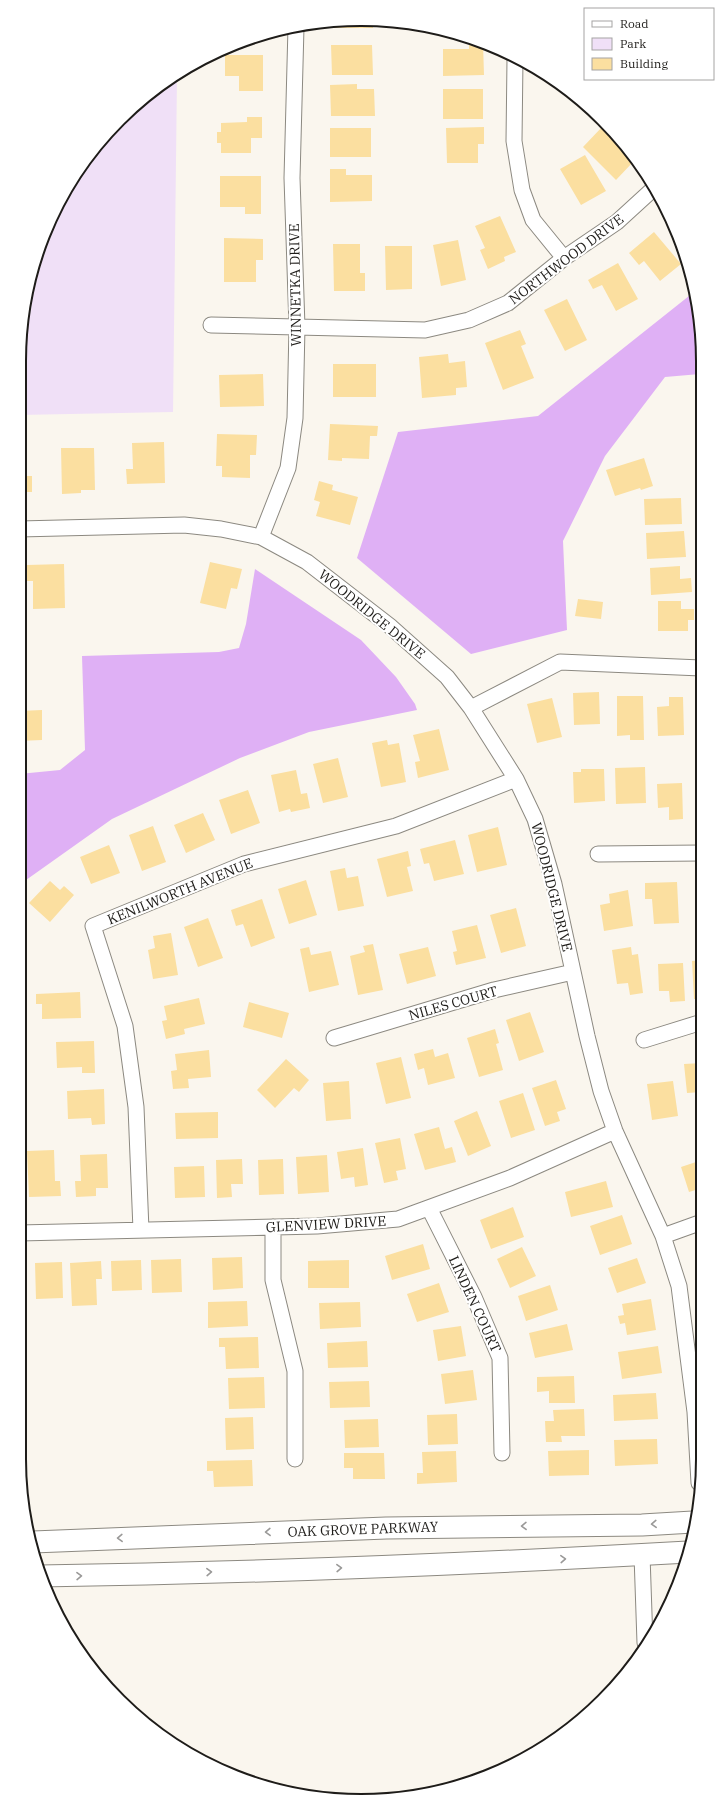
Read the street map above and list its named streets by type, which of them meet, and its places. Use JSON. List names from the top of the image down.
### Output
{
  "streets": {
    "main road": ["OAK GROVE PARKWAY"],
    "street": [
      "NORTHWOOD DRIVE",
      "WINNETKA DRIVE",
      "WOODRIDGE DRIVE",
      "KENILWORTH AVENUE",
      "NILES COURT",
      "GLENVIEW DRIVE",
      "LINDEN COURT"
    ]
  },
  "crossings": [
    ["NORTHWOOD DRIVE", "WINNETKA DRIVE"],
    ["WINNETKA DRIVE", "WOODRIDGE DRIVE"],
    ["WOODRIDGE DRIVE", "KENILWORTH AVENUE"],
    ["WOODRIDGE DRIVE", "NILES COURT"],
    ["WOODRIDGE DRIVE", "GLENVIEW DRIVE"],
    ["KENILWORTH AVENUE", "GLENVIEW DRIVE"],
    ["GLENVIEW DRIVE", "LINDEN COURT"]
  ],
  "legend": ["Road", "Park", "Building"]
}
